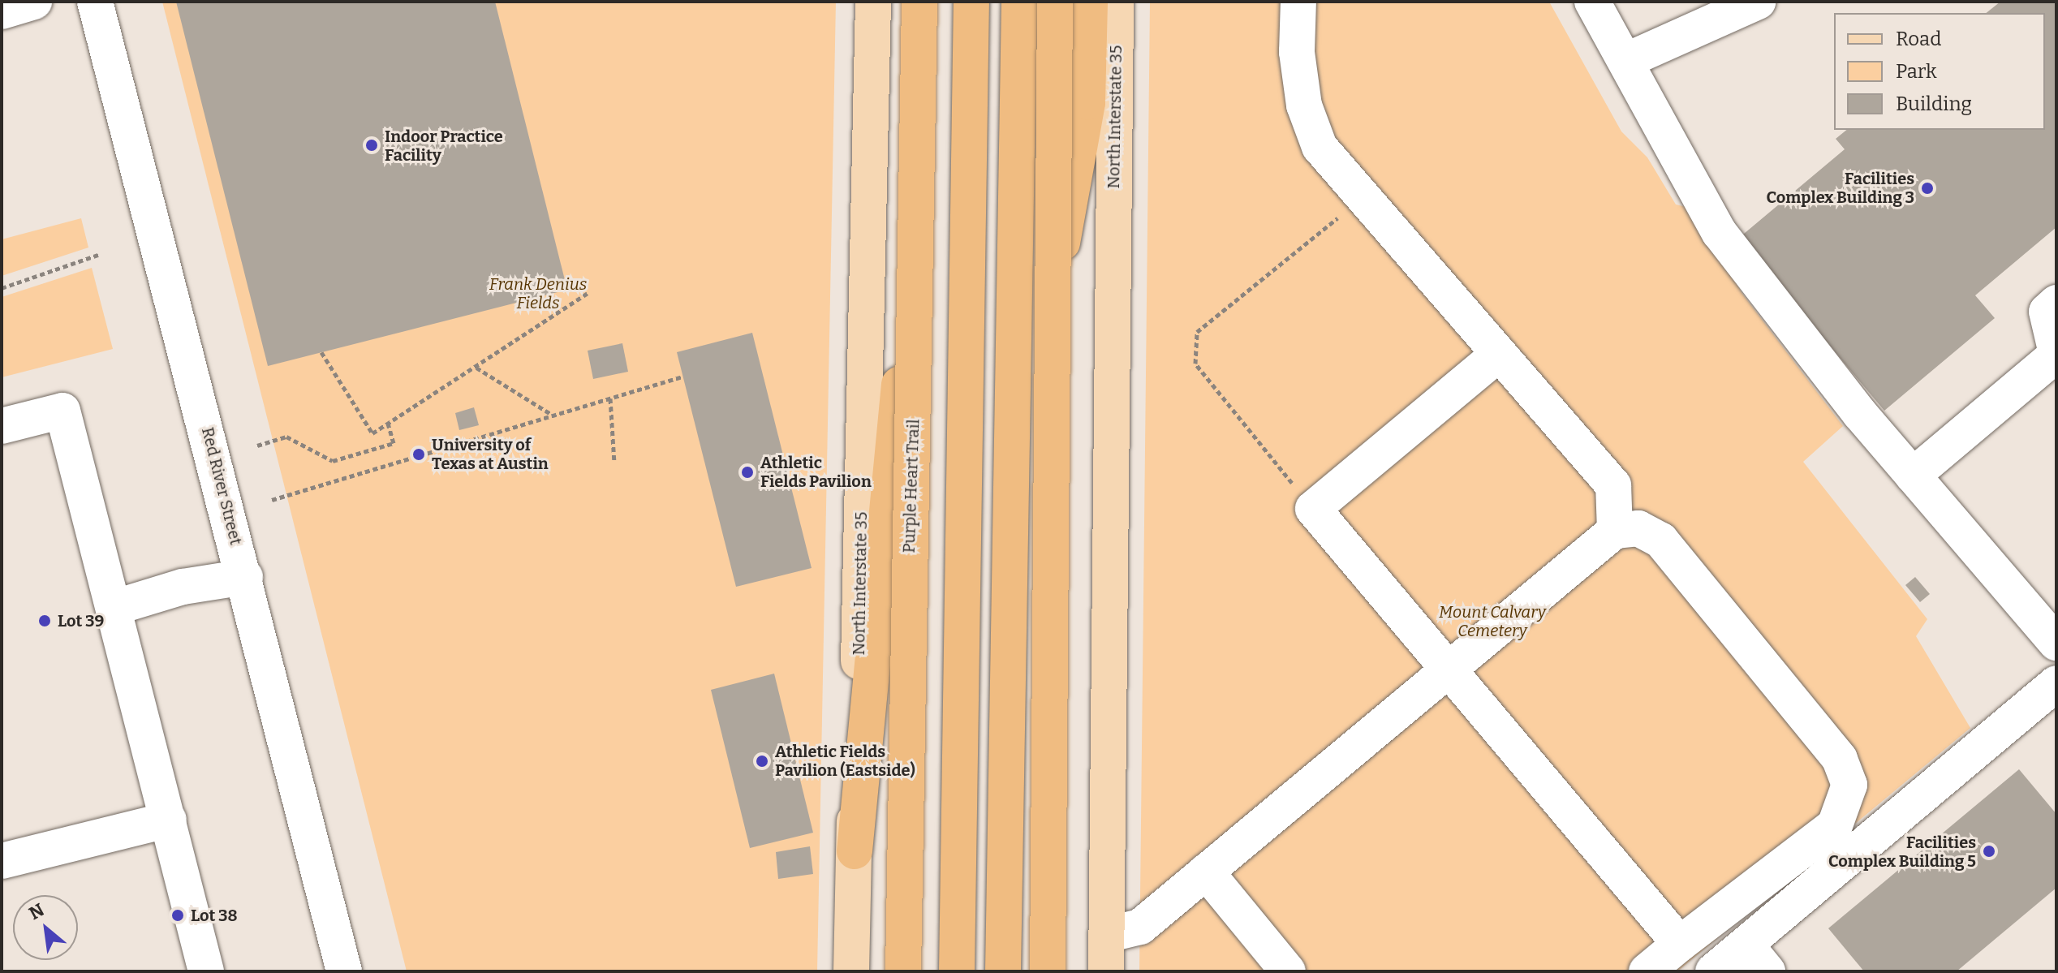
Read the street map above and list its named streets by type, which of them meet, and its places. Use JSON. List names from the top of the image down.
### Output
{
  "streets": {
    "highway": ["Purple Heart Trail"],
    "main road": ["North Interstate 35"],
    "street": ["Red River Street"]
  },
  "parks": ["Frank Denius Fields", "Mount Calvary Cemetery"],
  "places": [
    "Indoor Practice Facility",
    "Facilities Complex Building 3",
    "University of Texas at Austin",
    "Athletic Fields Pavilion",
    "Lot 39",
    "Athletic Fields Pavilion (Eastside)",
    "Facilities Complex Building 5",
    "Lot 38"
  ],
  "legend": ["Road", "Park", "Building"],
  "north": "top left"
}
